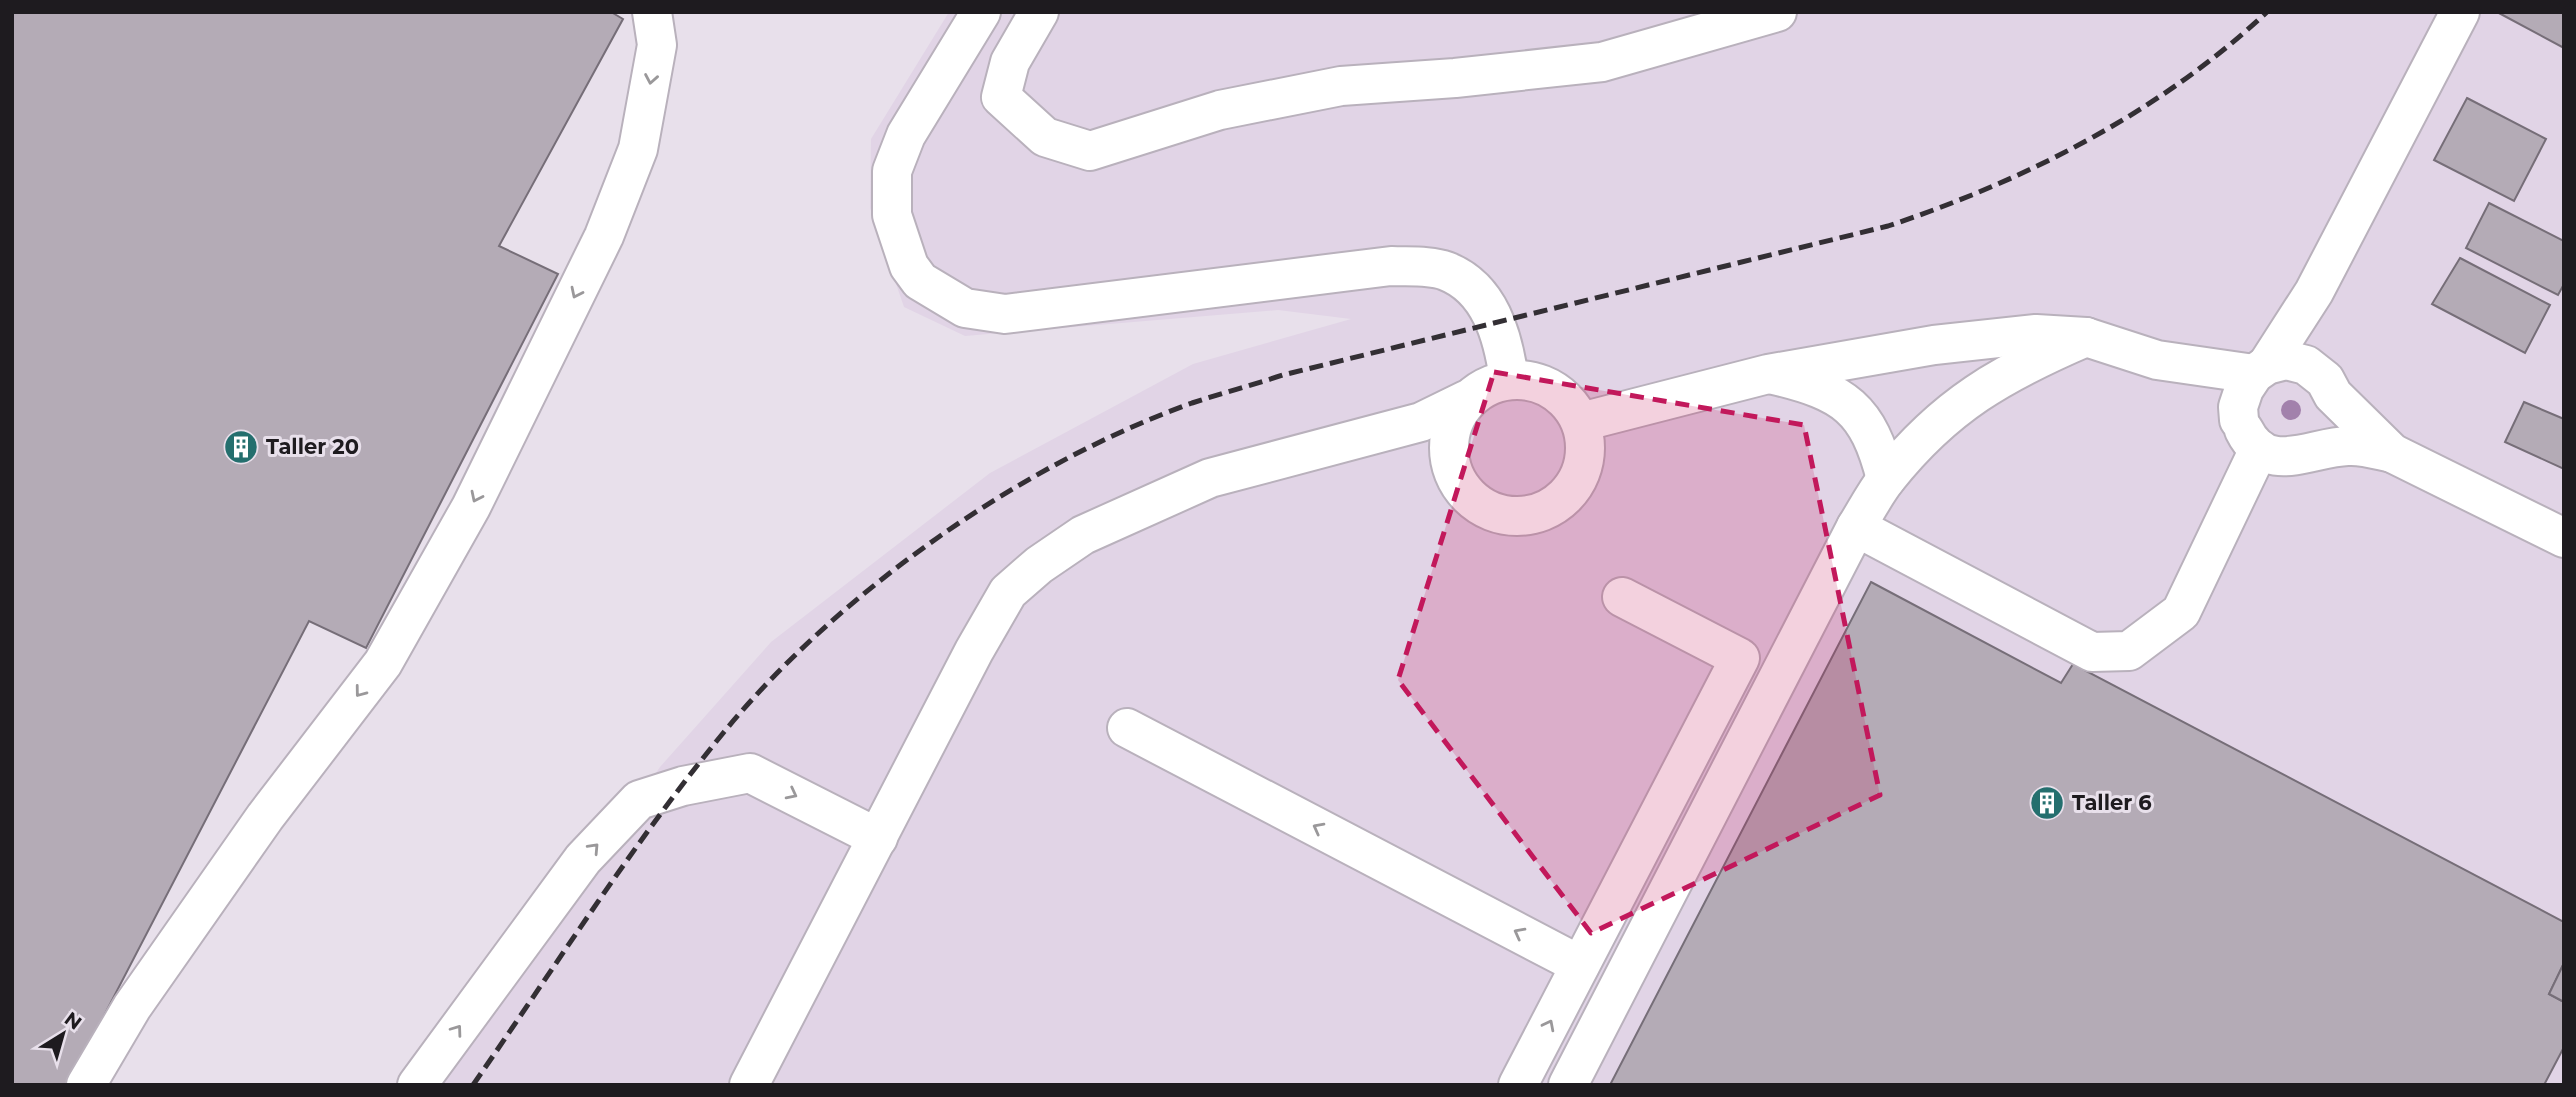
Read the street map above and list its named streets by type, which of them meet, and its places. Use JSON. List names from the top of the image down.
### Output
{
  "places": {
    "building": ["Taller 20", "Taller 6"]
  },
  "north": "top right"
}
